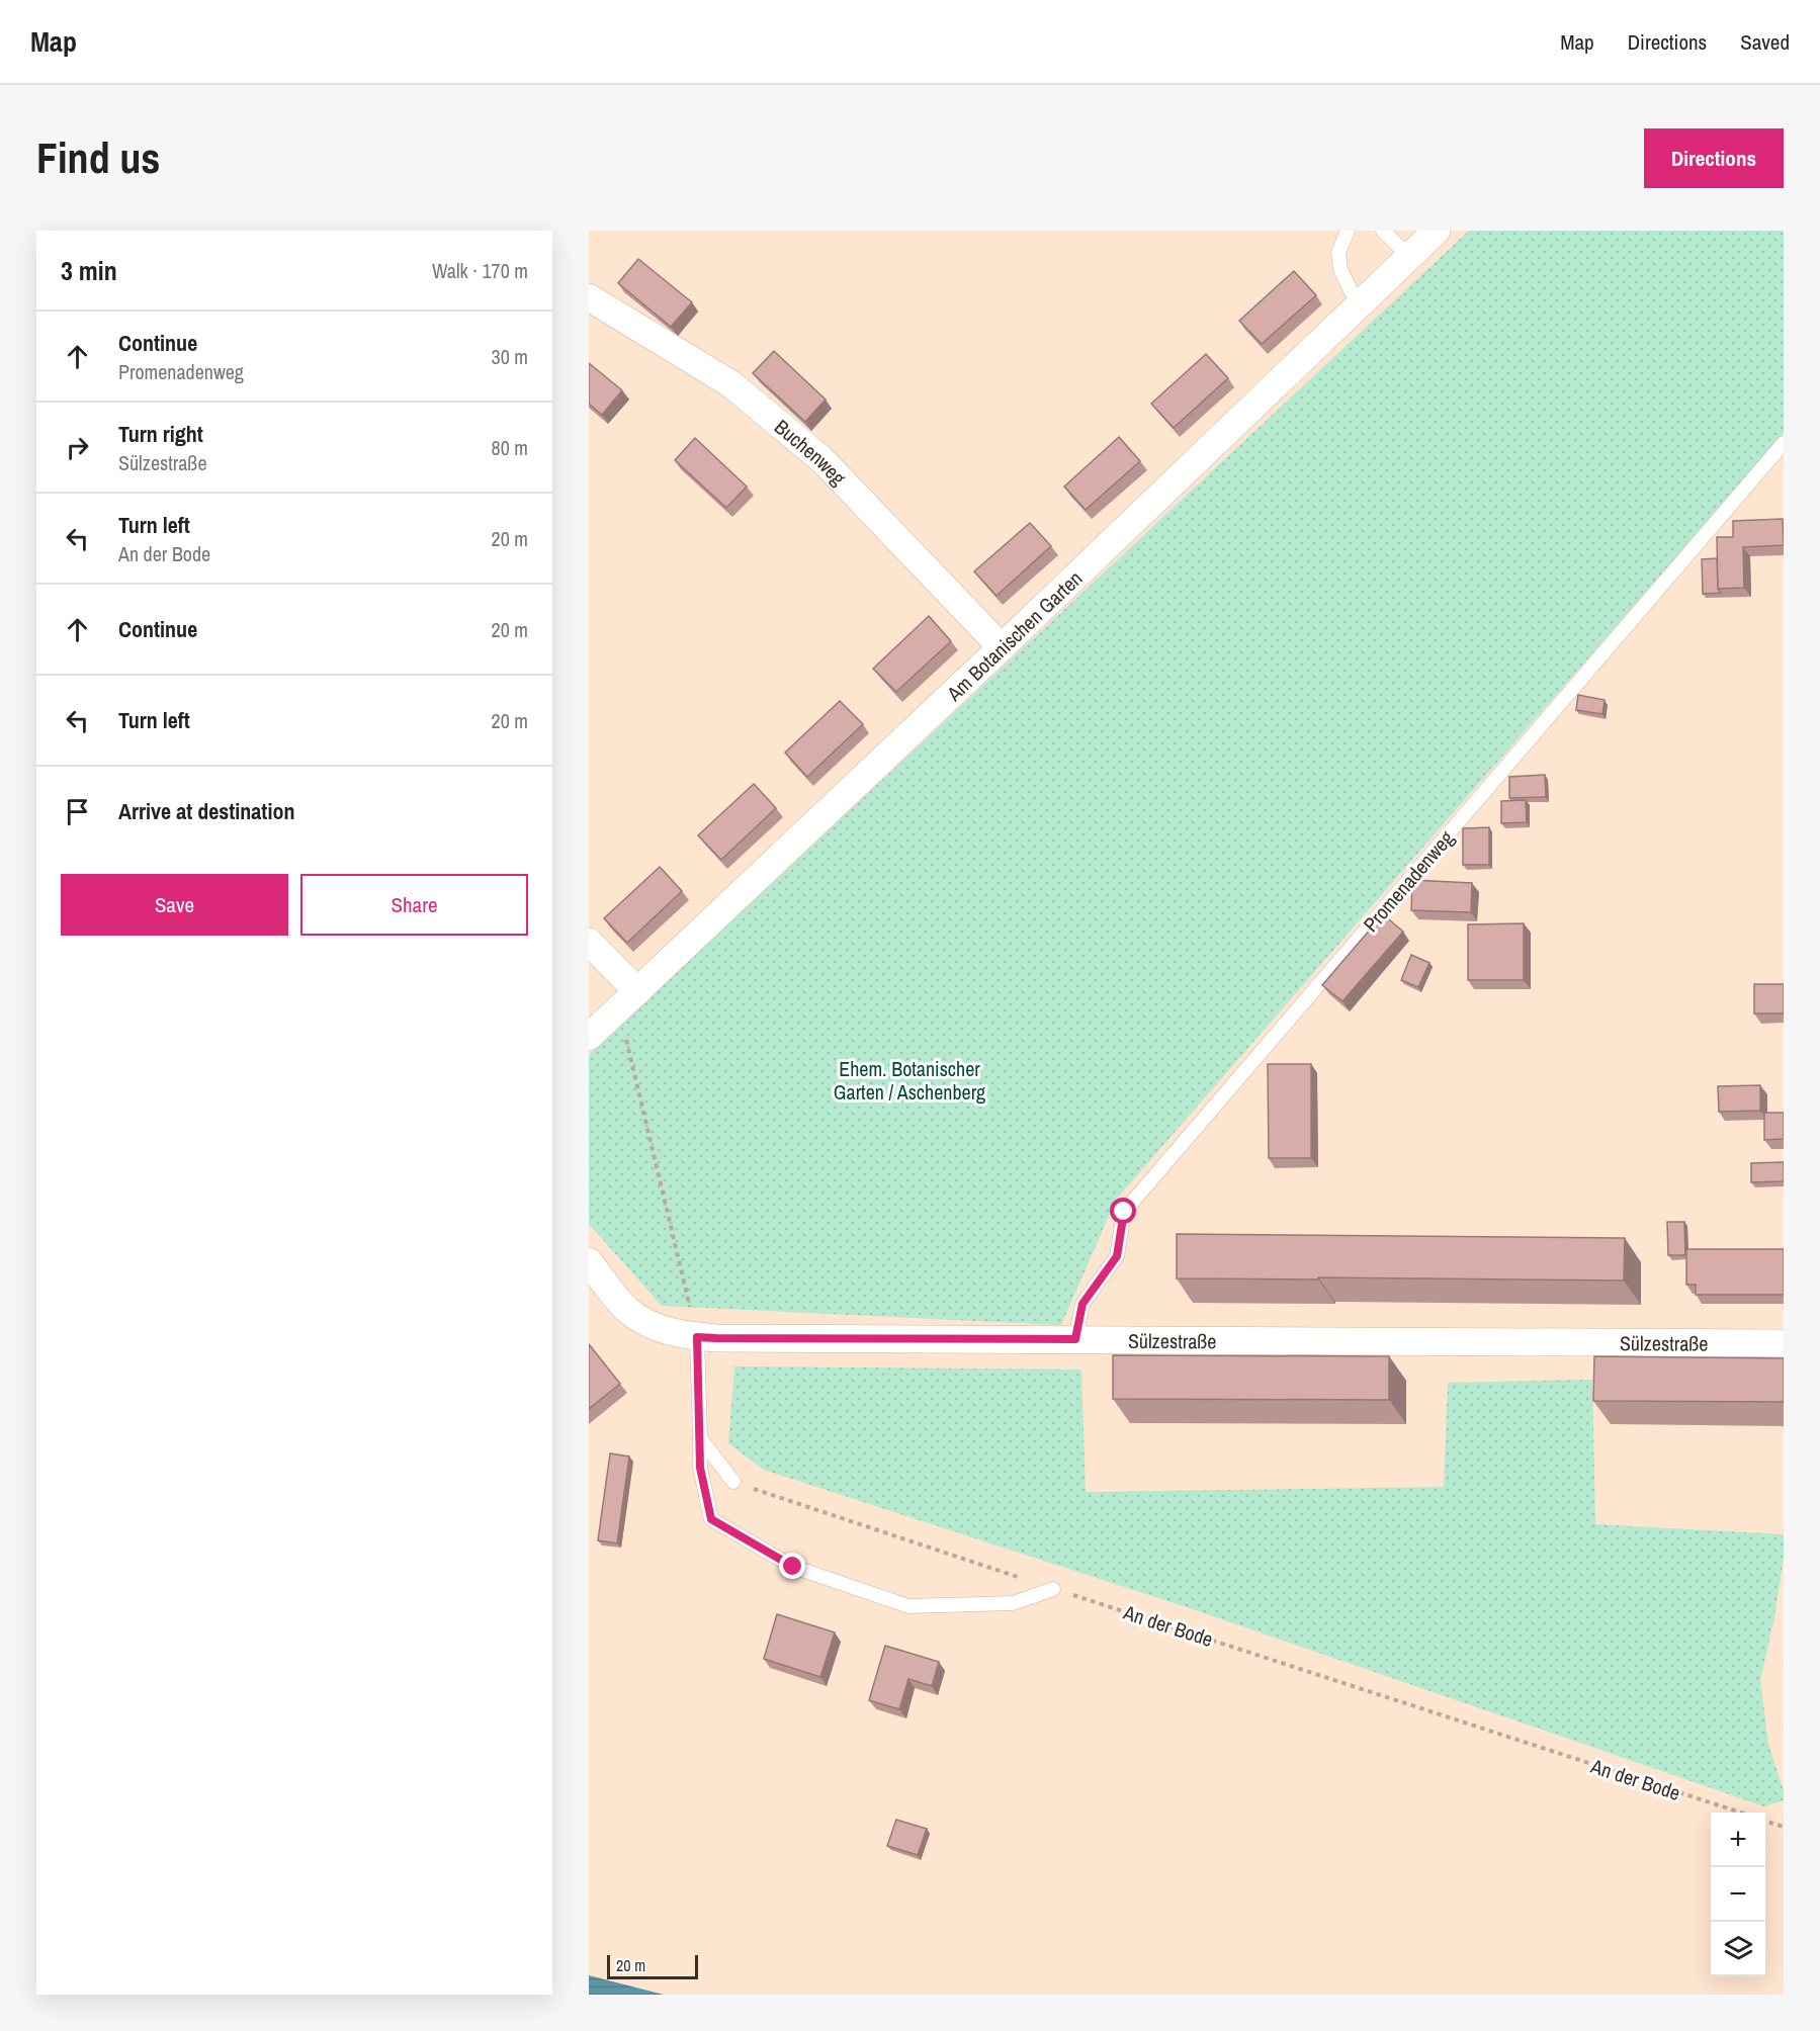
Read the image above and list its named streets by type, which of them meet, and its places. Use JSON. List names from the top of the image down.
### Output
{
  "streets": {
    "street": ["Buchenweg", "Am Botanischen Garten", "Sülzestraße"],
    "lane": ["Promenadenweg"],
    "path": ["An der Bode"]
  },
  "crossings": [
    ["Buchenweg", "Am Botanischen Garten"],
    ["Promenadenweg", "Sülzestraße"]
  ],
  "parks": ["Ehem. Botanischer Garten / Aschenberg"],
  "scale_bar": "20 m",
  "page": {
    "header": "Map",
    "nav": ["Map", "Directions", "Saved"],
    "buttons": [
      "Directions",
      ["Save", "Share"]
    ],
    "title": "Find us",
    "heading": ["3 min", "Walk · 170 m"],
    "list": [
      ["Continue", "Promenadenweg", "30 m"],
      ["Turn right", "Sülzestraße", "80 m"],
      ["Turn left", "An der Bode", "20 m"],
      ["Continue", "20 m"],
      ["Turn left", "20 m"],
      "Arrive at destination"
    ],
    "map_buttons": ["+", "−"],
    "scale": "20 m"
  }
}
